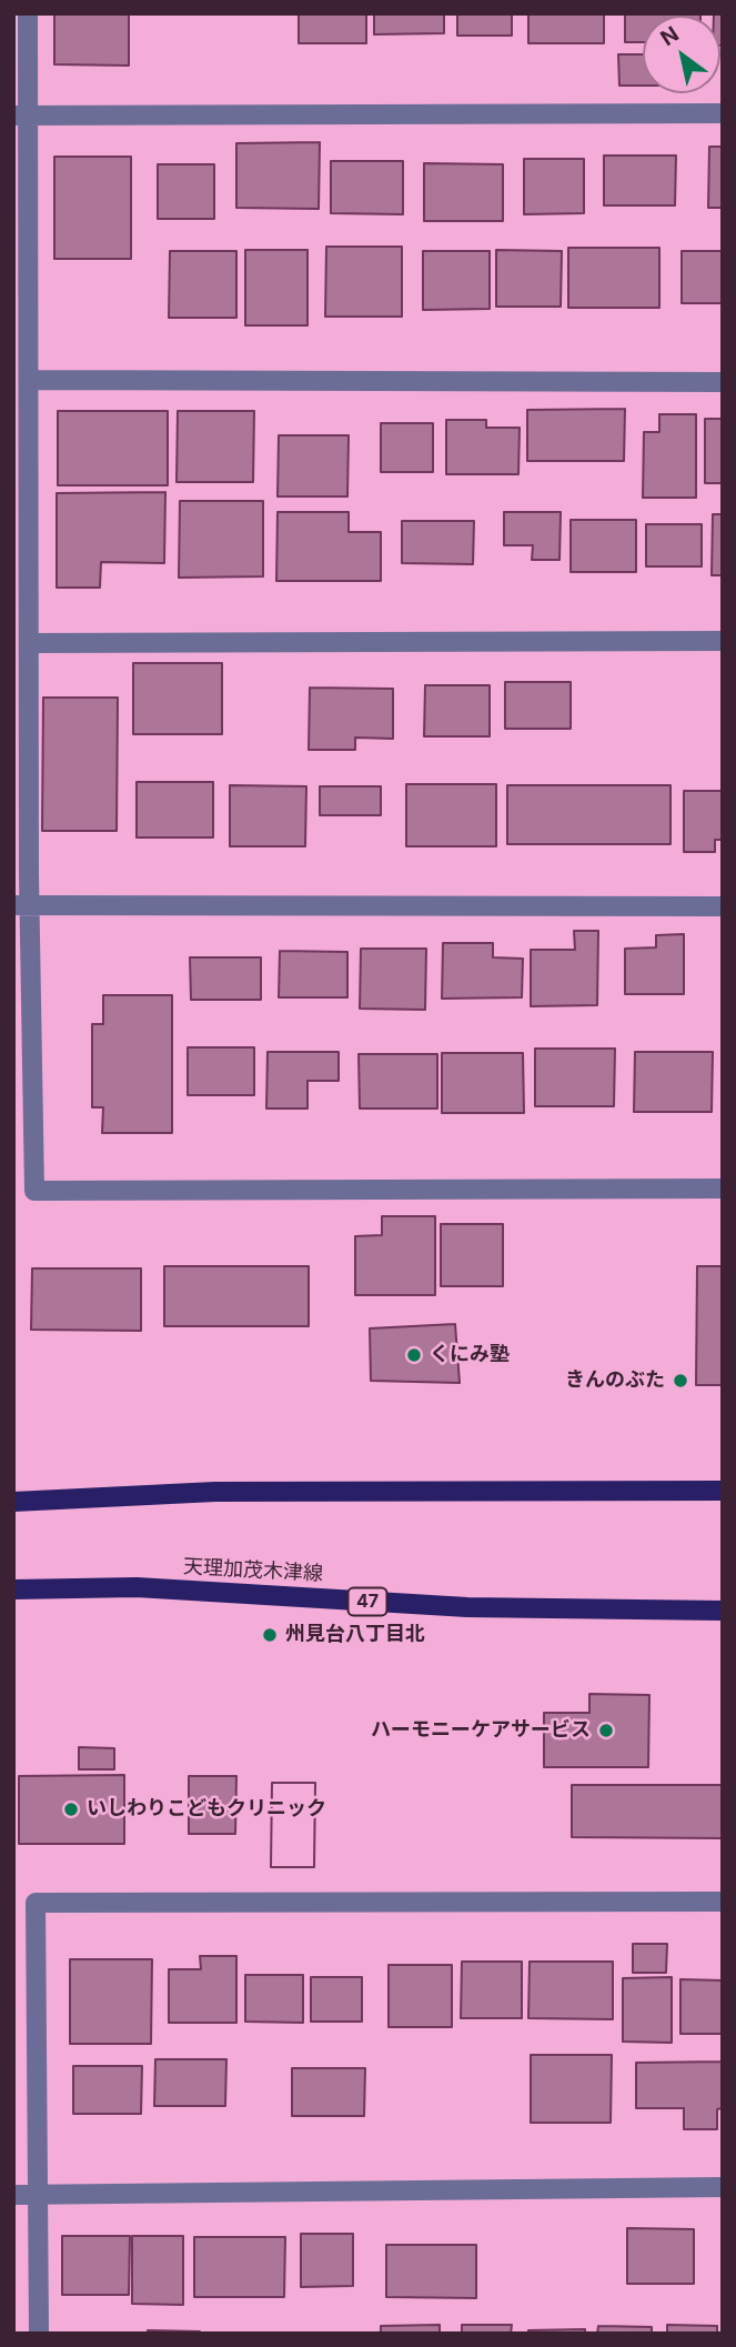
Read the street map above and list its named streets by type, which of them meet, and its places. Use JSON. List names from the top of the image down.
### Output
{
  "streets": {
    "main road": ["天理加茂木津線", "47"]
  },
  "places": [
    "くにみ塾",
    "きんのぶた",
    "州見台八丁目北",
    "ハーモニーケアサービス",
    "いしわりこどもクリニック"
  ],
  "north": "top left"
}
